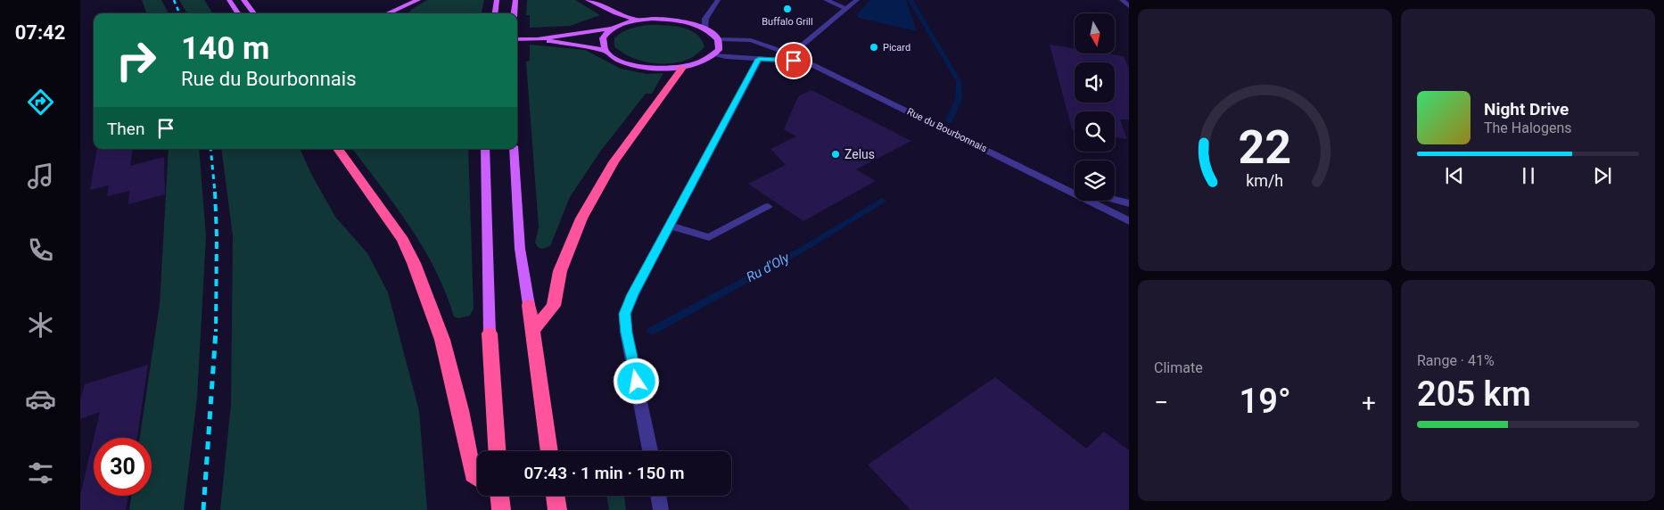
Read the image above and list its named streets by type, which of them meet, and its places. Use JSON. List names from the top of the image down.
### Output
{
  "streets": {
    "street": ["Rue du Bourbonnais"]
  },
  "water": ["Ru d'Oly"],
  "places": ["Buffalo Grill", "Picard", "Zelus"],
  "north": "bottom",
  "page": {
    "tabs": "07:42",
    "turn": ["140 m", "Rue du Bourbonnais"],
    "song": ["Night Drive", "The Halogens"],
    "then": "Then",
    "tile": [
      "Climate",
      ["Range · 41%", "205 km"]
    ],
    "heat": ["−", "19°", "+"],
    "limit": "30",
    "trip": "07:43 · 1 min · 150 m",
    "gauge": ["22", "km/h"]
  }
}
